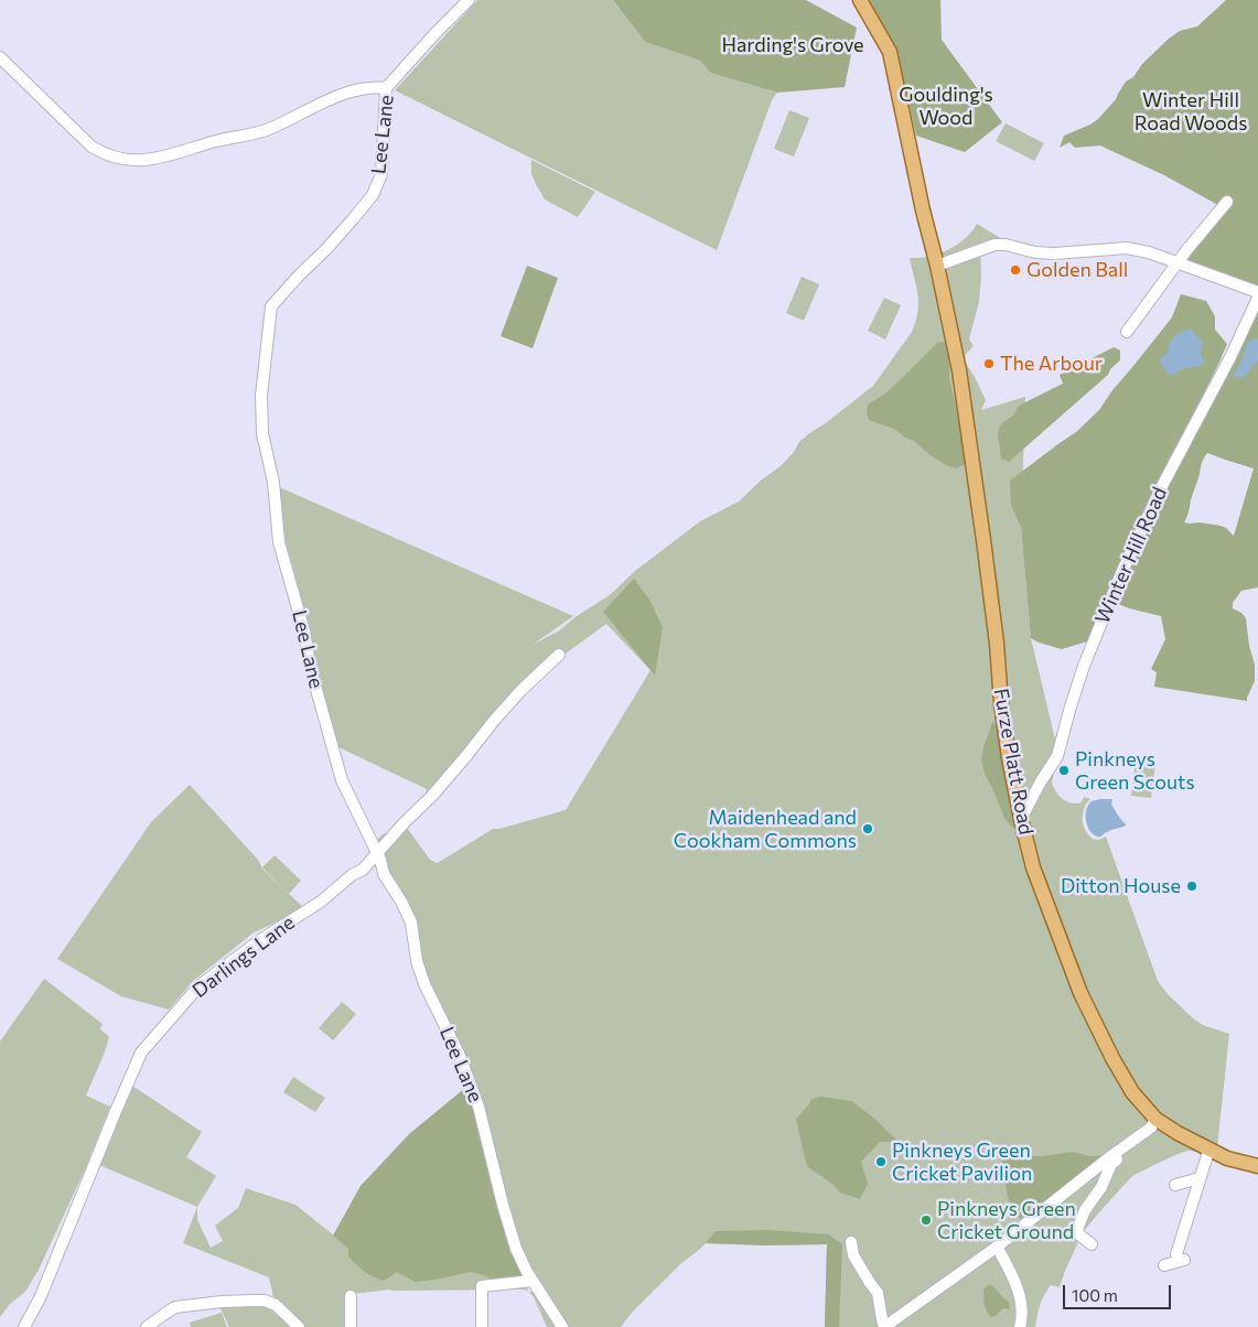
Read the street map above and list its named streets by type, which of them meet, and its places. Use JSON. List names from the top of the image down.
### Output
{
  "streets": {
    "main road": ["Furze Platt Road"],
    "street": ["Lee Lane", "Winter Hill Road", "Darlings Lane"]
  },
  "crossings": [
    ["Lee Lane", "Darlings Lane"],
    ["Winter Hill Road", "Furze Platt Road"]
  ],
  "parks": ["Harding's Grove", "Goulding's Wood", "Winter Hill Road Woods"],
  "places": [
    "Golden Ball",
    "The Arbour",
    "Pinkneys Green Scouts",
    "Maidenhead and Cookham Commons",
    "Ditton House",
    "Pinkneys Green Cricket Pavilion",
    "Pinkneys Green Cricket Ground"
  ],
  "scale_bar": "100 m"
}
